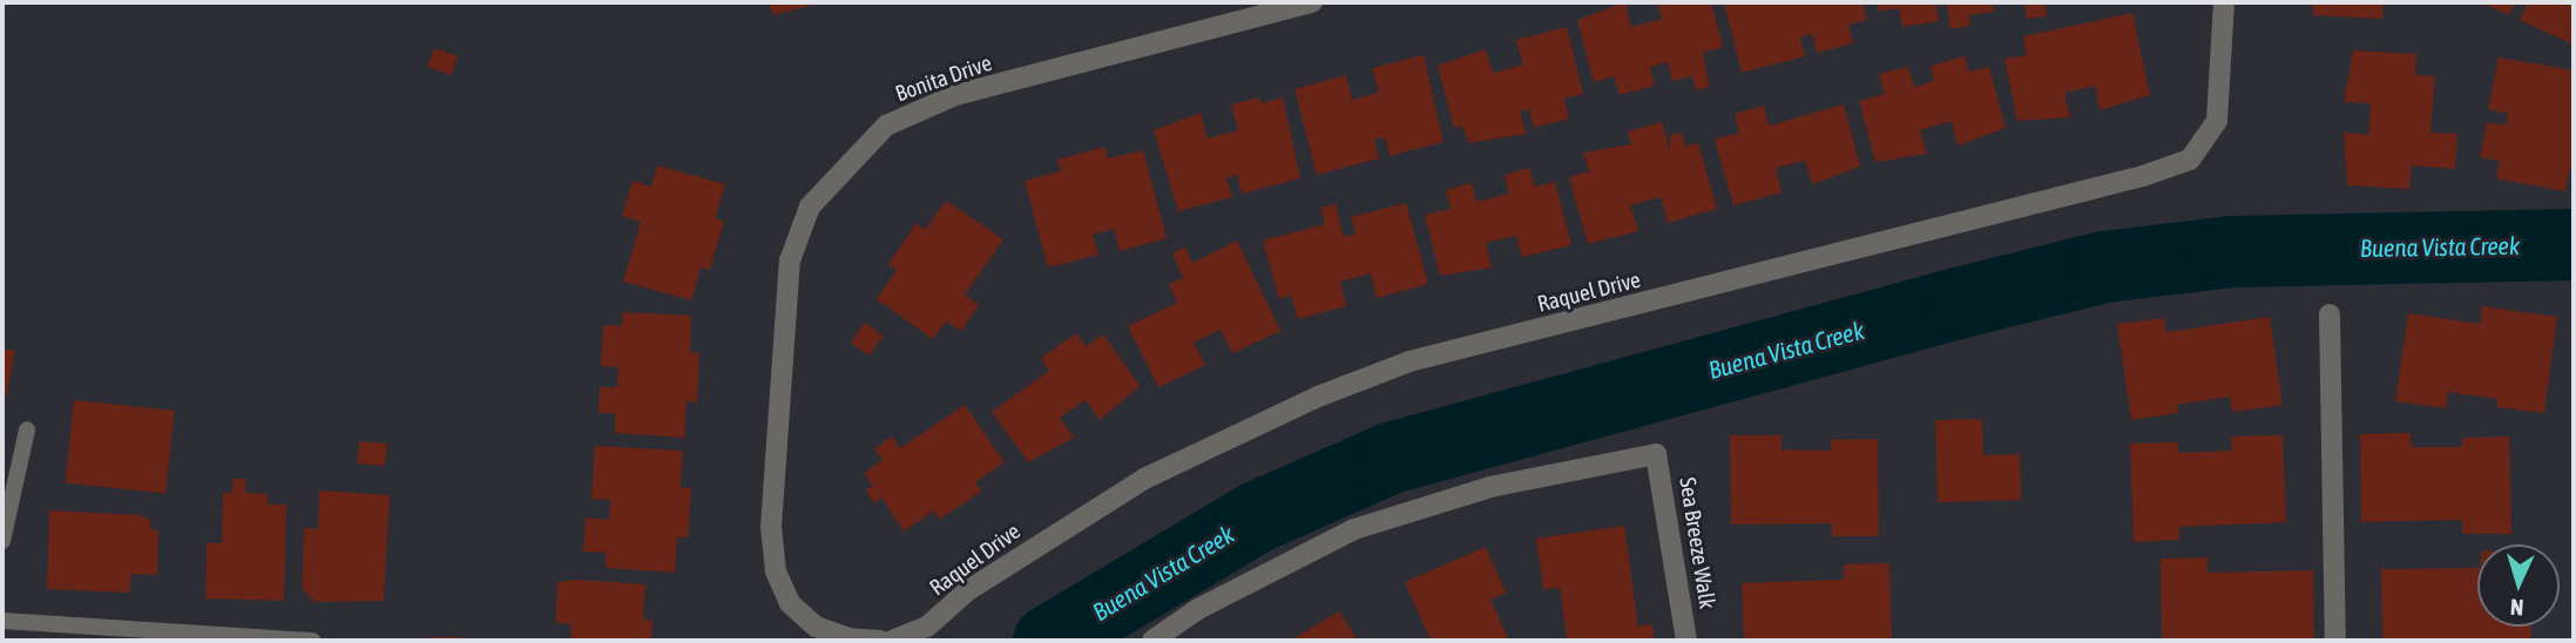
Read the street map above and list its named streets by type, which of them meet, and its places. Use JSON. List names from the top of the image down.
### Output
{
  "streets": {
    "street": ["Bonita Drive", "Raquel Drive", "Sea Breeze Walk"]
  },
  "water": ["Buena Vista Creek"],
  "north": "bottom"
}
